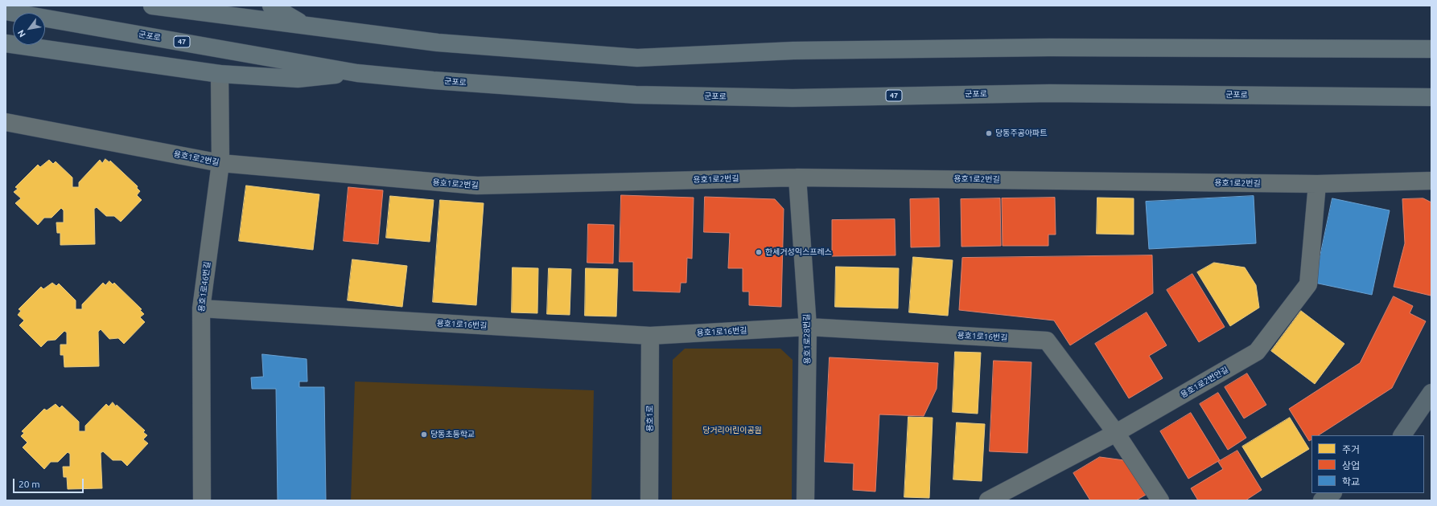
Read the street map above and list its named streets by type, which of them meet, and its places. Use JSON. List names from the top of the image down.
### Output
{
  "streets": {
    "main road": ["군포로", "47"],
    "street": [
      "용호1로2번길",
      "용호1로46번길",
      "용호1로16번길",
      "용호1로28번길",
      "용호1로2번안길",
      "용호1로"
    ]
  },
  "crossings": [
    ["용호1로2번길", "용호1로46번길"],
    ["용호1로2번길", "용호1로28번길"],
    ["용호1로2번길", "용호1로2번안길"],
    ["용호1로46번길", "용호1로16번길"],
    ["용호1로16번길", "용호1로28번길"],
    ["용호1로16번길", "용호1로2번안길"],
    ["용호1로16번길", "용호1로"]
  ],
  "parks": ["당거리어린이공원"],
  "places": ["당동주공아파트", "한세거성익스프레스", "당동초등학교"],
  "legend": ["주거", "상업", "학교"],
  "scale_bar": "20 m",
  "north": "bottom left"
}
